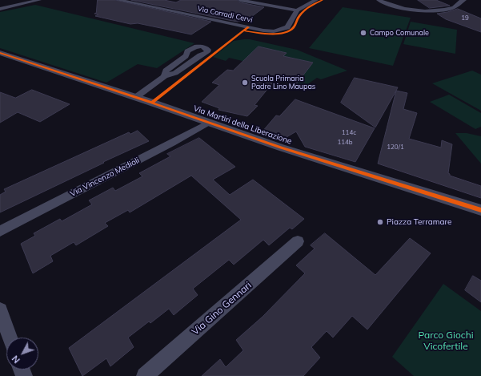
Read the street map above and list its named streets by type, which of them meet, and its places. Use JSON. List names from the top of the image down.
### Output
{
  "streets": {
    "street": [
      "Via Corradi Cervi",
      "Via Martiri della Liberazione",
      "Via Vincenzo Medioli",
      "Via Gino Gennari"
    ]
  },
  "crossings": [
    ["Via Martiri della Liberazione", "Via Vincenzo Medioli"]
  ],
  "parks": ["Parco Giochi Vicofertile"],
  "places": ["Campo Comunale", "Scuola Primaria Padre Lino Maupas", "Piazza Terramare"],
  "house_numbers": [
    "19",
    "114c",
    "114b",
    "120/1"
  ],
  "north": "bottom left"
}
